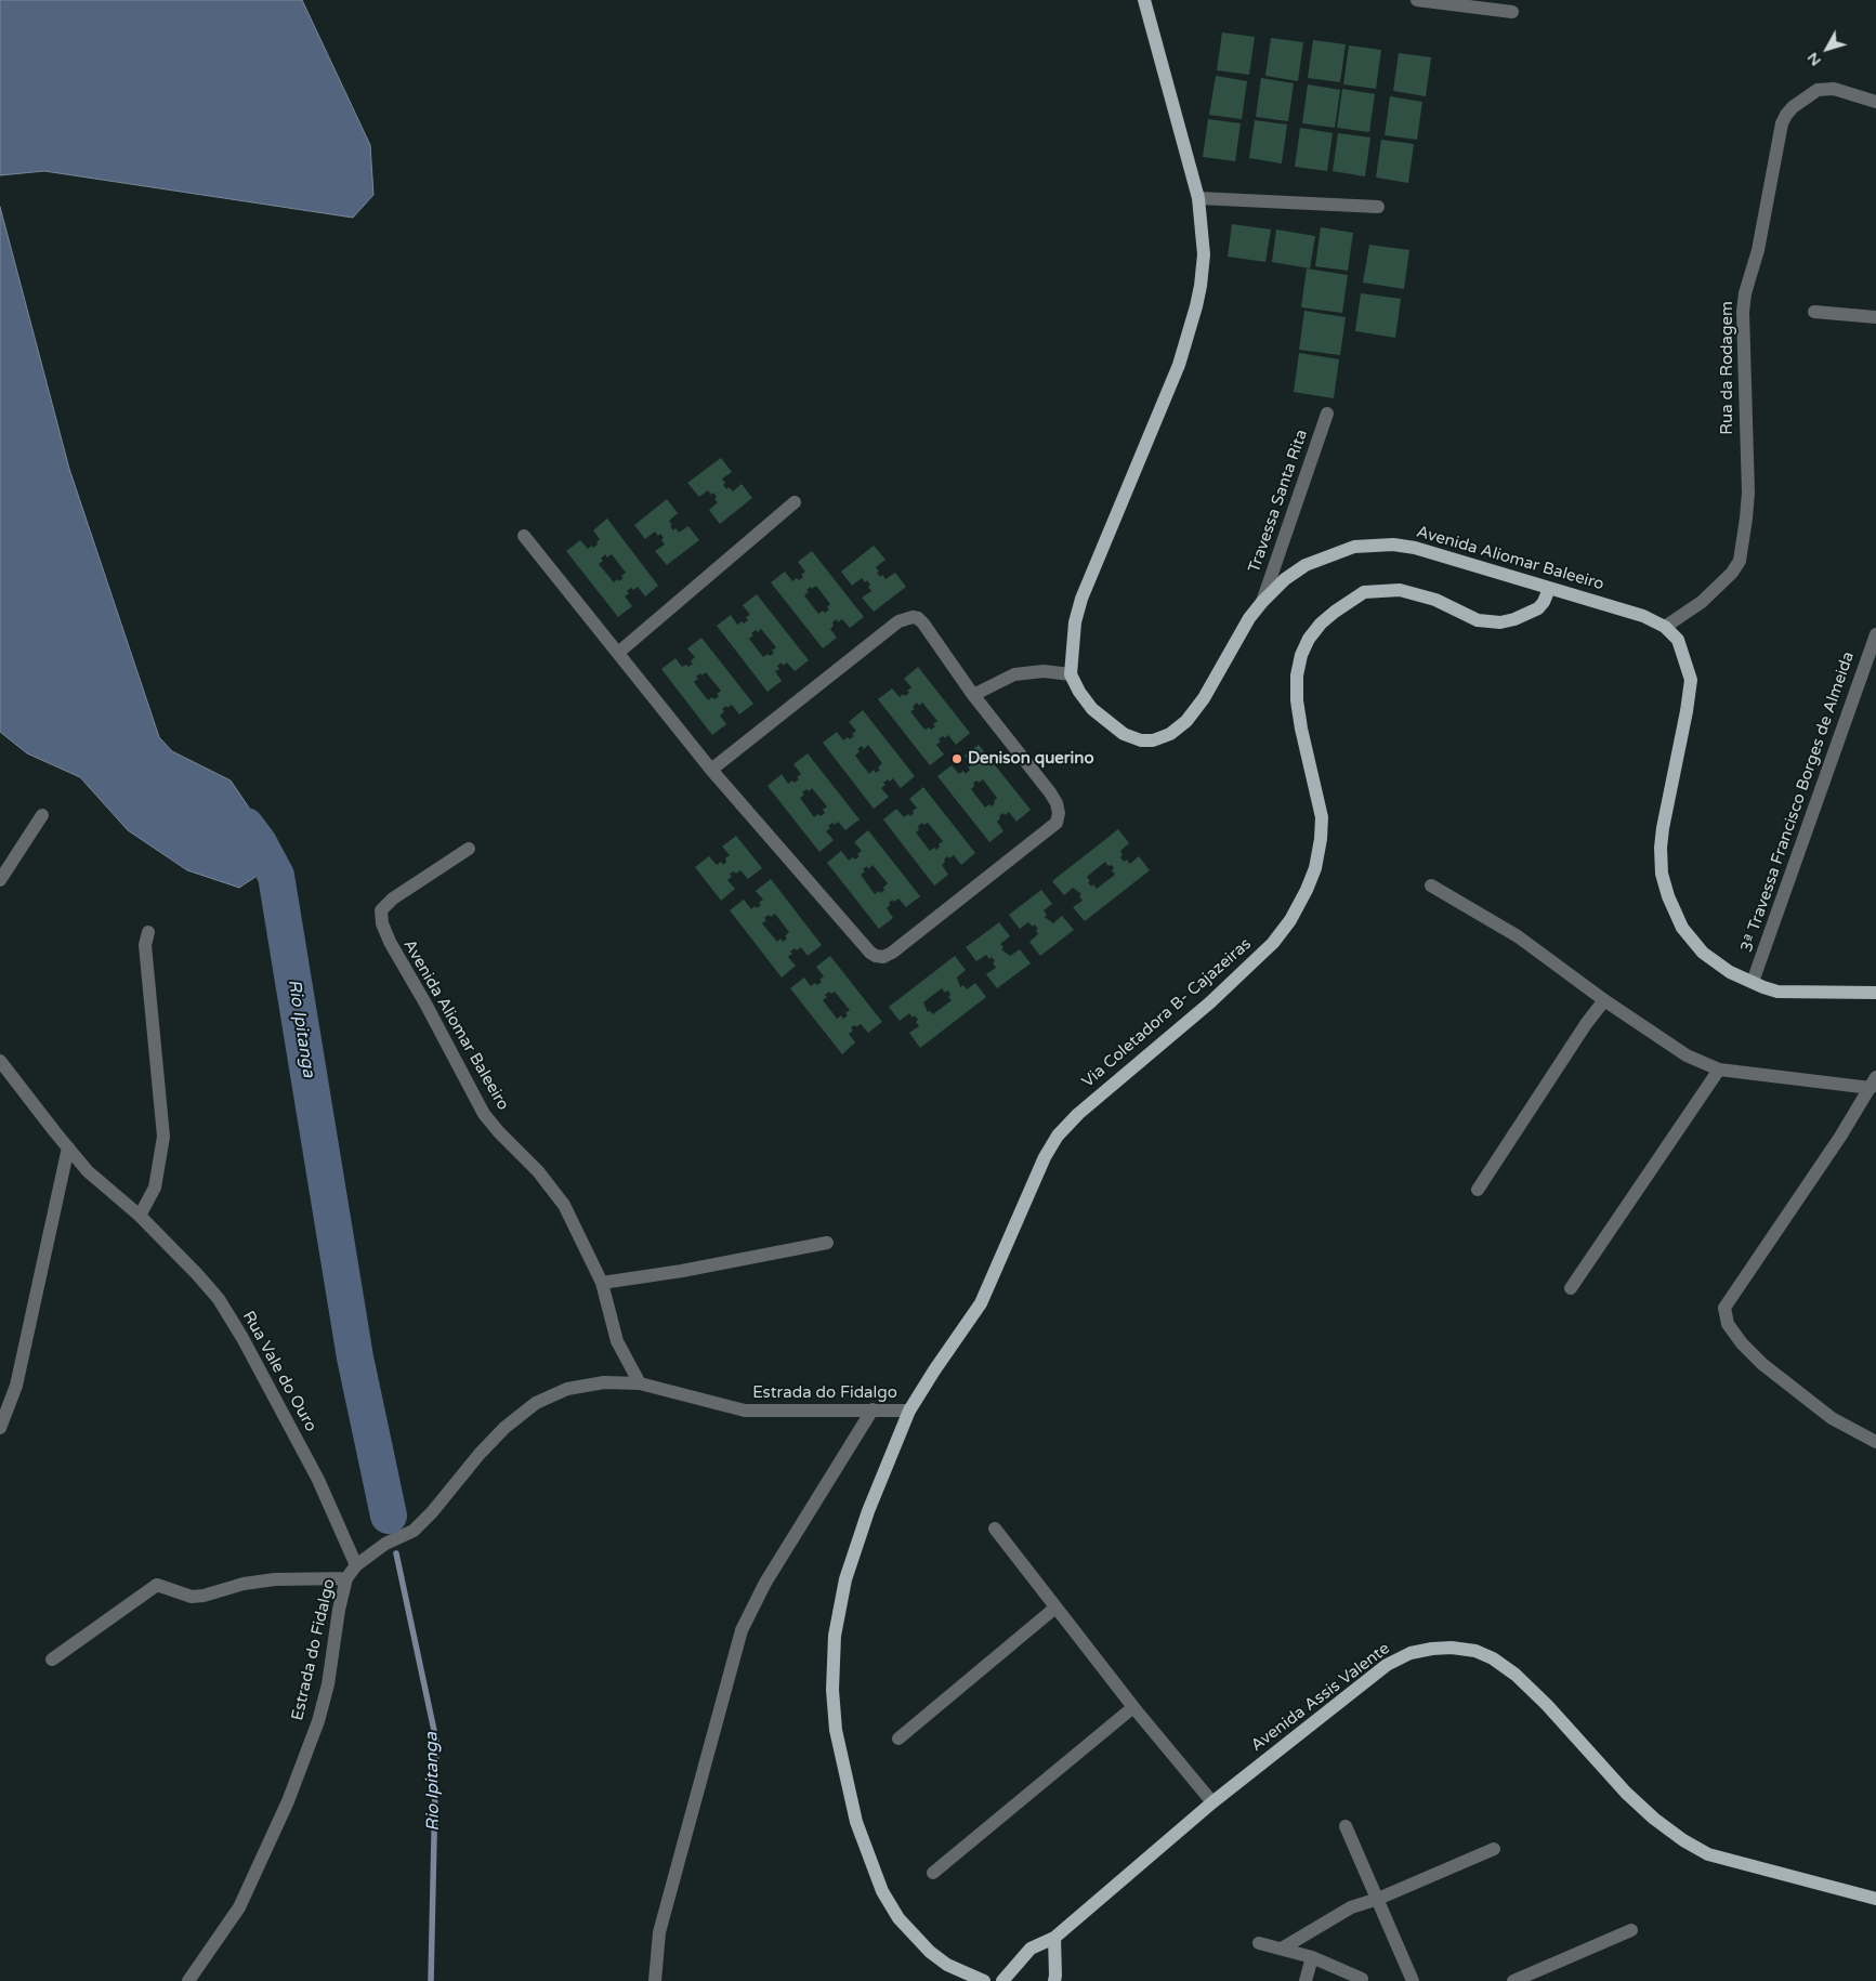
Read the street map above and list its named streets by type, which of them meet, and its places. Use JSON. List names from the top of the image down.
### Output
{
  "streets": {
    "main road": ["Avenida Aliomar Baleeiro", "Via Coletadora B- Cajazeiras", "Avenida Assis Valente"],
    "street": [
      "Rua da Rodagem",
      "Travessa Santa Rita",
      "3ª Travessa Francisco Borges de Almeida",
      "Rua Vale do Ouro",
      "Estrada do Fidalgo"
    ]
  },
  "crossings": [
    ["Rua da Rodagem", "Avenida Aliomar Baleeiro"],
    ["Travessa Santa Rita", "Avenida Aliomar Baleeiro"],
    ["Avenida Aliomar Baleeiro", "3ª Travessa Francisco Borges de Almeida"],
    ["Avenida Aliomar Baleeiro", "Via Coletadora B- Cajazeiras"],
    ["Avenida Aliomar Baleeiro", "Estrada do Fidalgo"],
    ["Via Coletadora B- Cajazeiras", "Estrada do Fidalgo"],
    ["Rua Vale do Ouro", "Estrada do Fidalgo"]
  ],
  "water": ["Rio Ipitanga"],
  "places": ["Denison querino"],
  "north": "bottom left"
}
